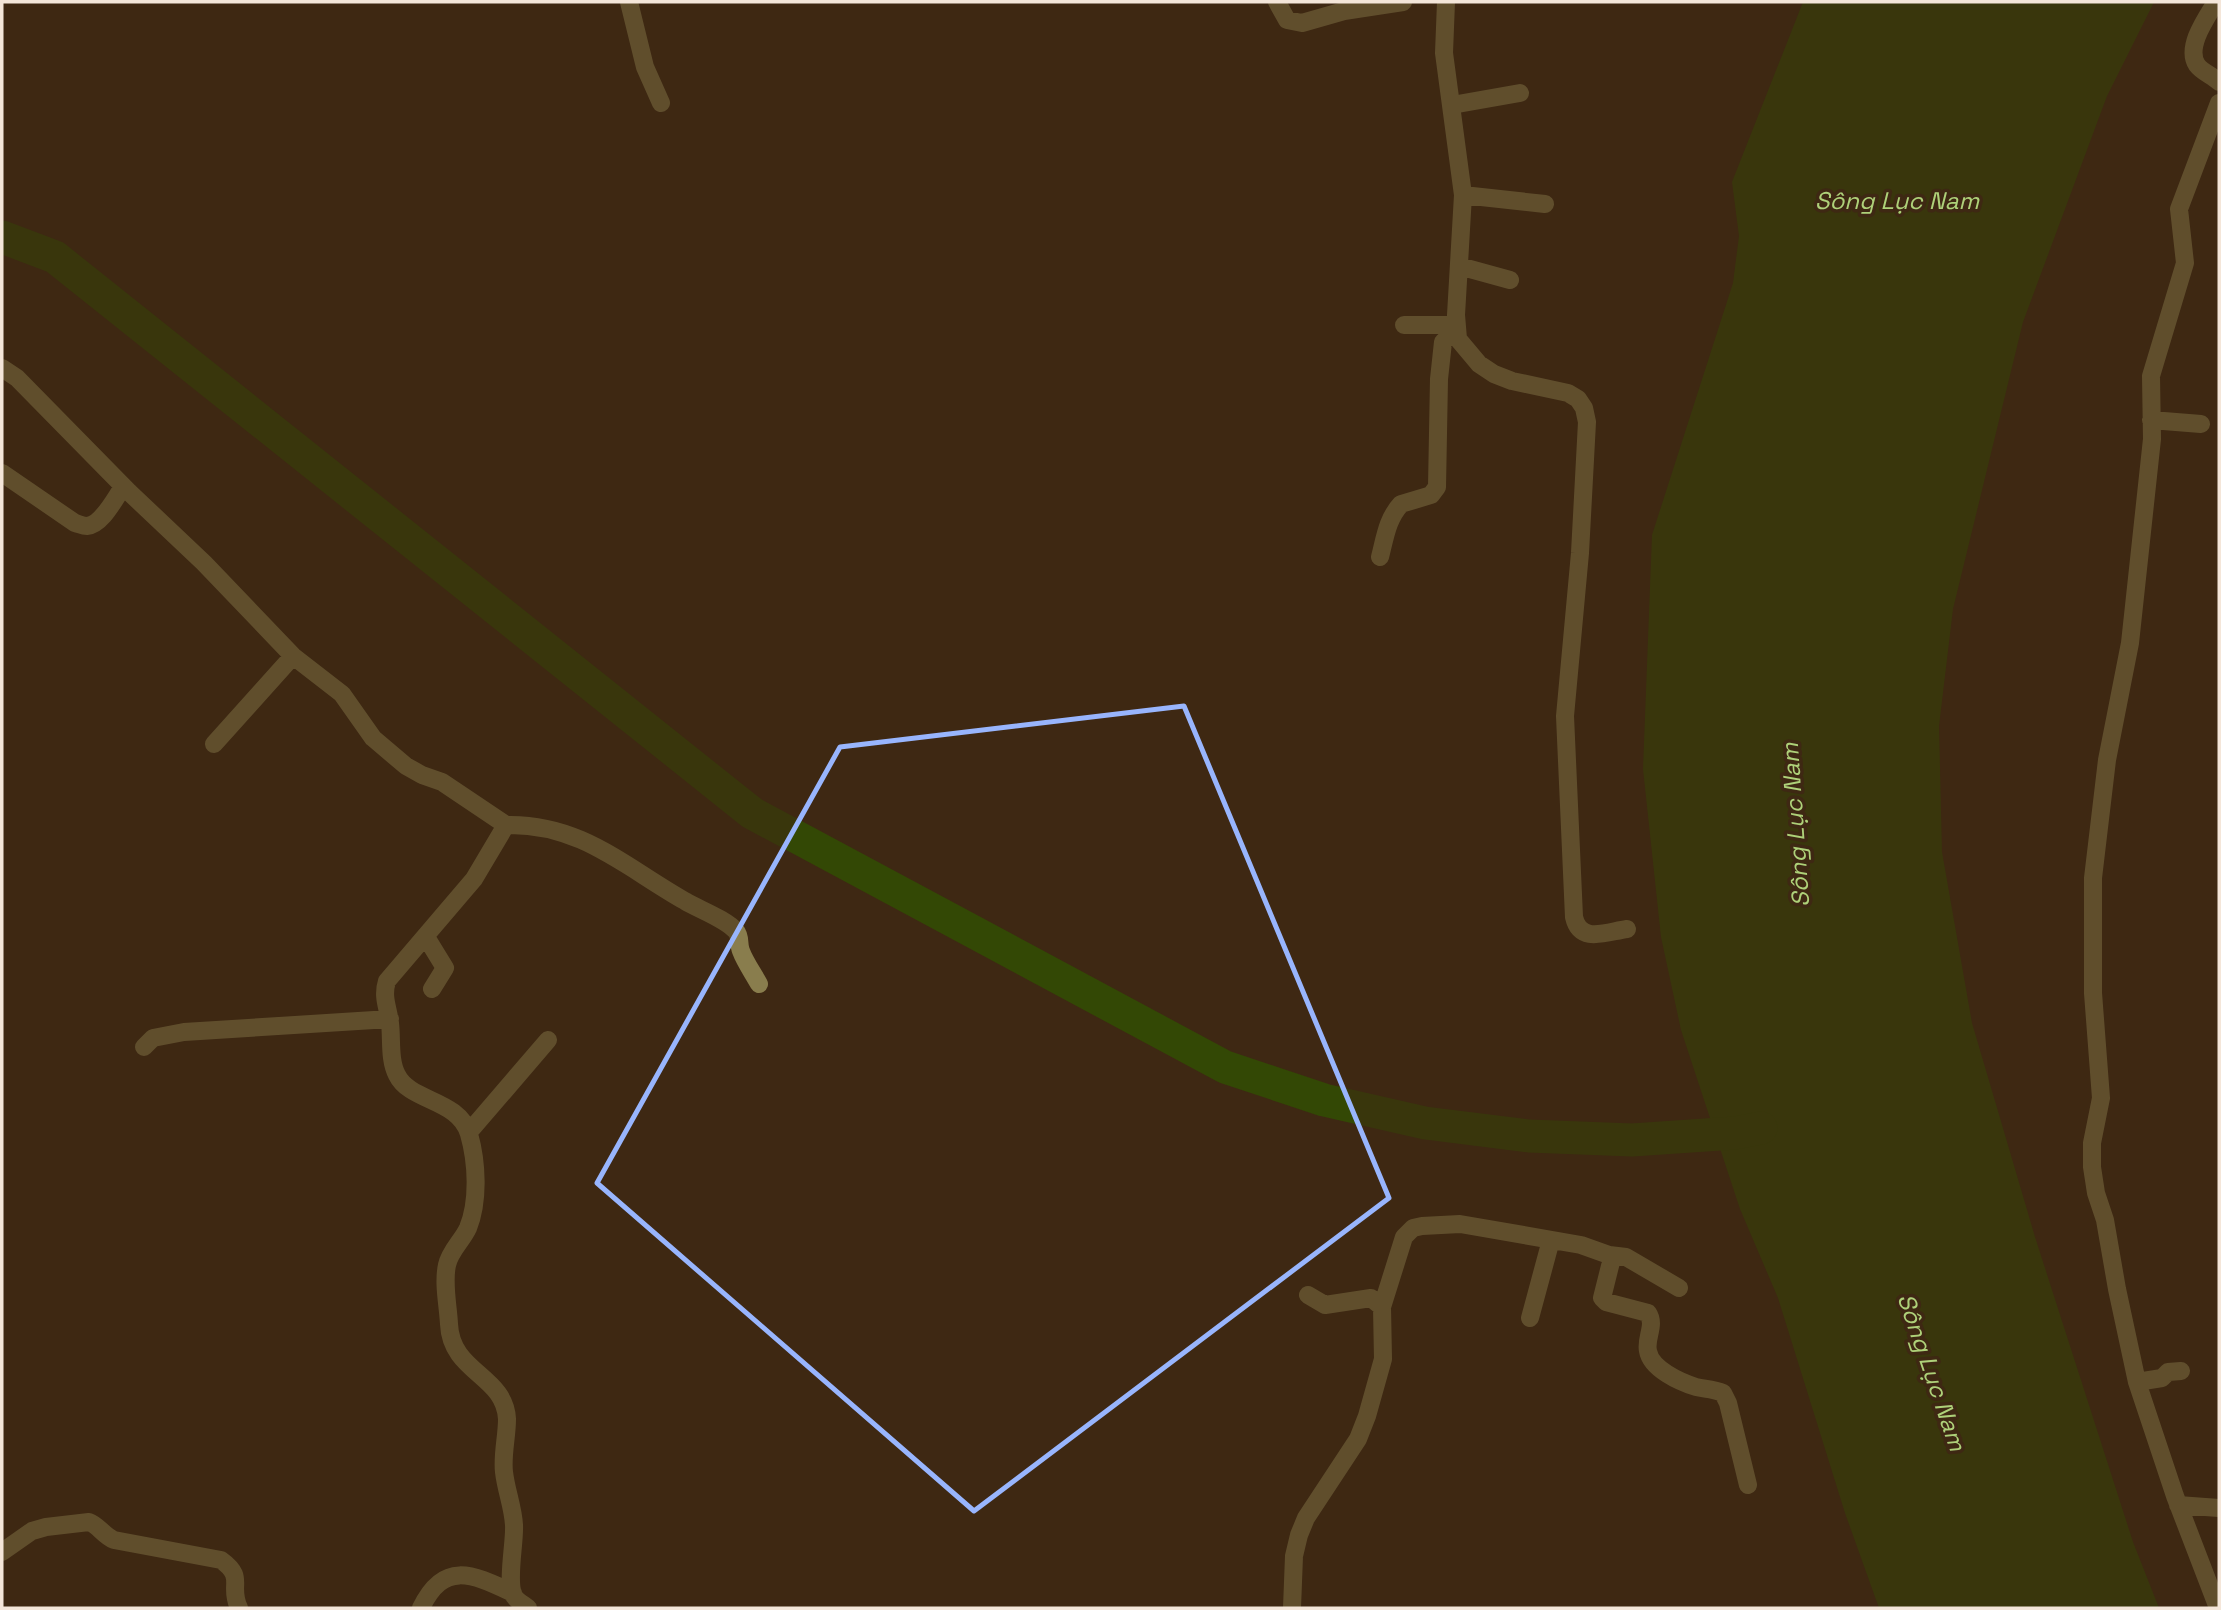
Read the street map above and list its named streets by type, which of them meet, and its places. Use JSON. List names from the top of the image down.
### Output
{
  "water": ["Sông Lục Nam"]
}
